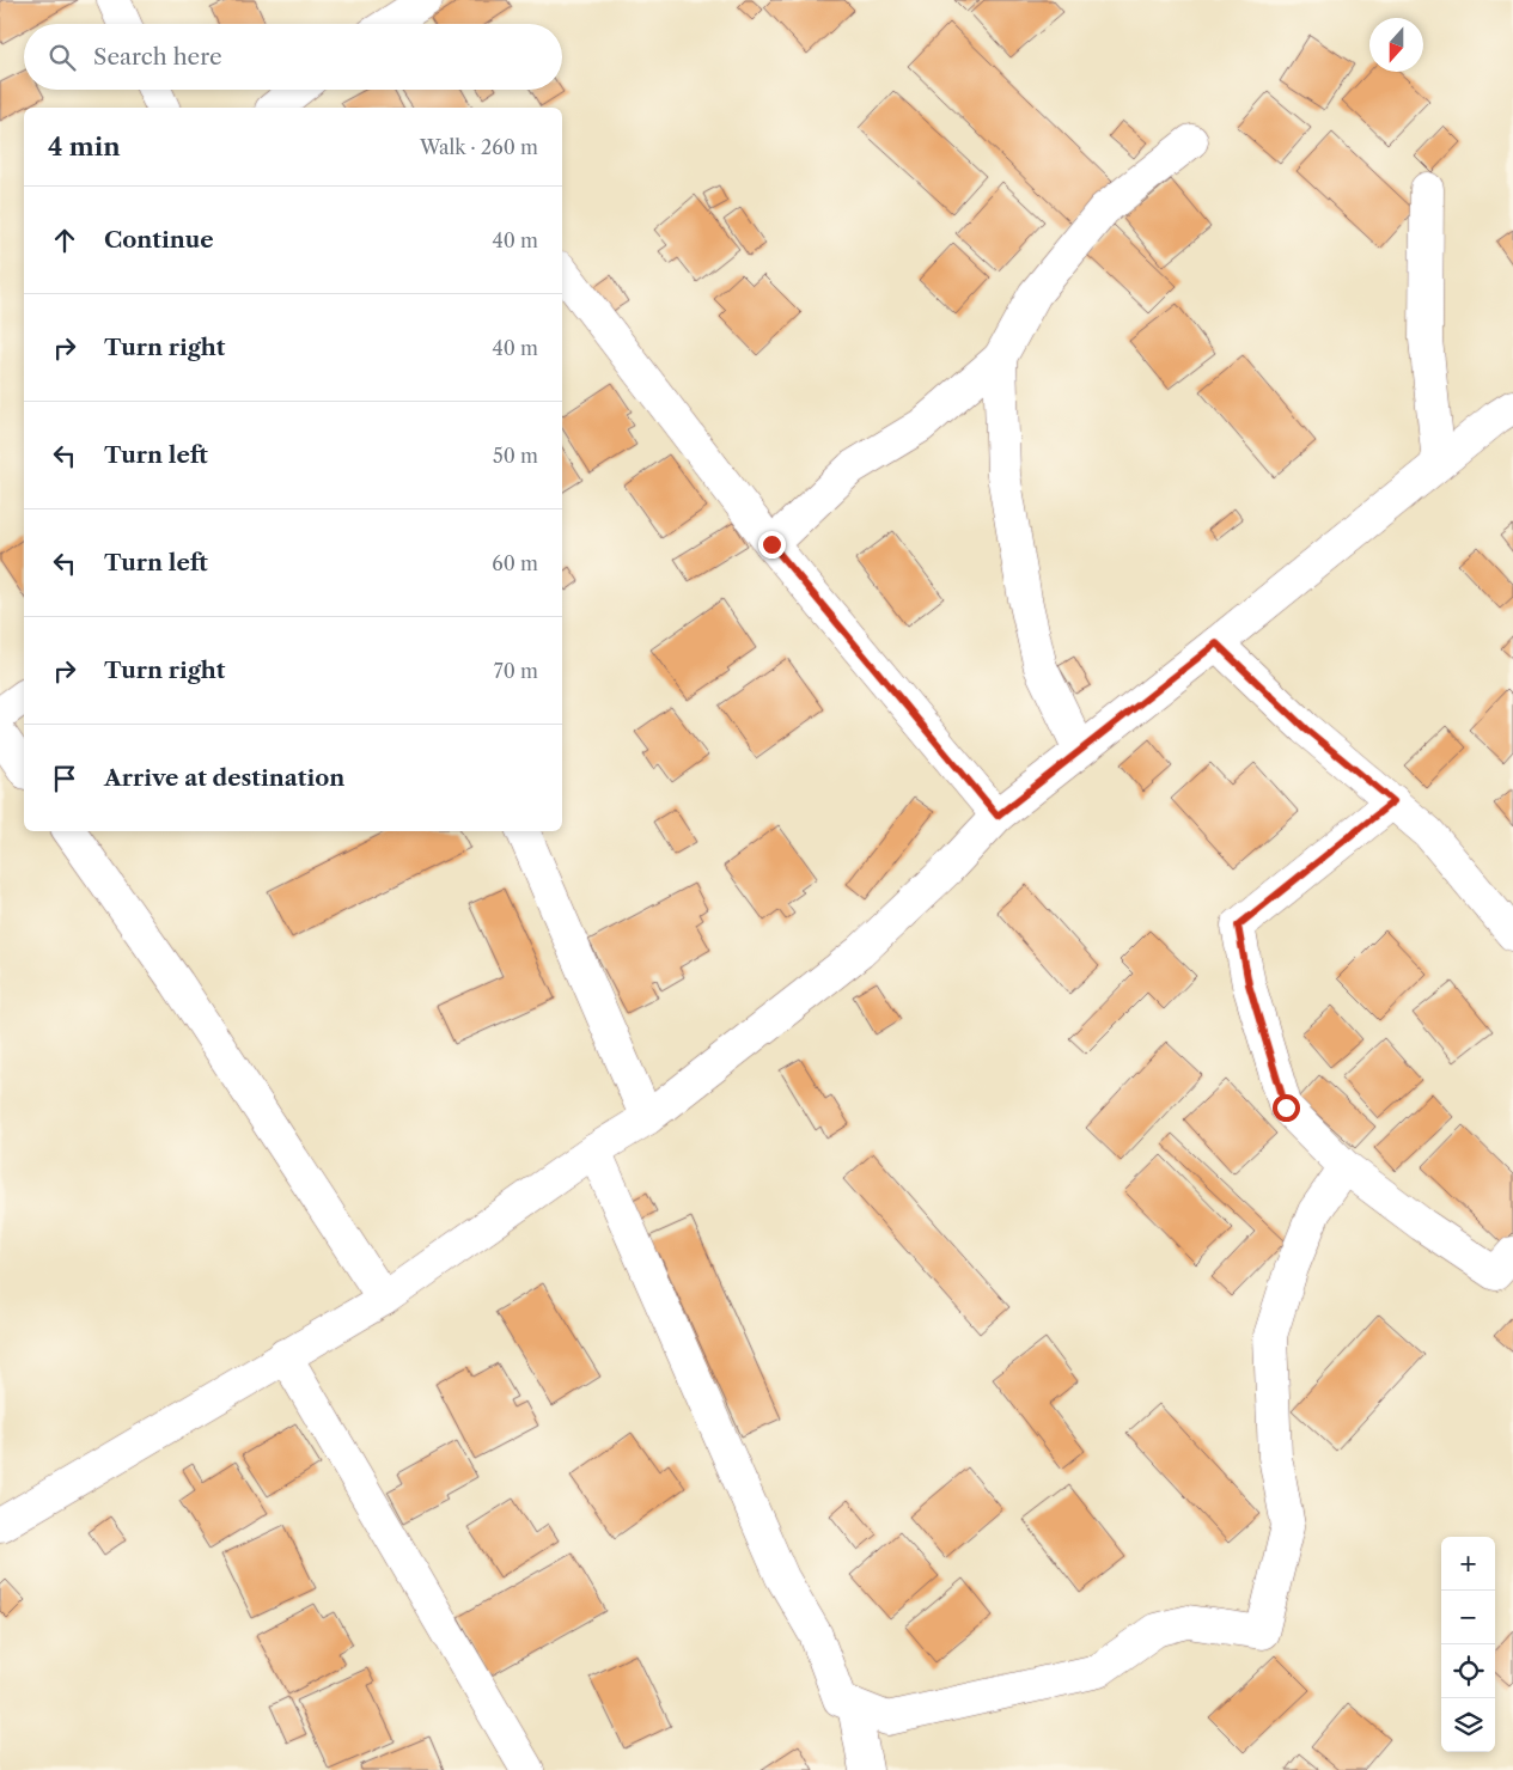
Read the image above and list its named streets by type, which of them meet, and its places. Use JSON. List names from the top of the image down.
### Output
{
  "north": "bottom",
  "page": {
    "search": "Search here",
    "heading": ["4 min", "Walk · 260 m"],
    "list": [
      ["Continue", "40 m"],
      ["Turn right", "40 m"],
      ["Turn left", "50 m"],
      ["Turn left", "60 m"],
      ["Turn right", "70 m"],
      "Arrive at destination"
    ],
    "map_buttons": ["+", "−"]
  }
}
